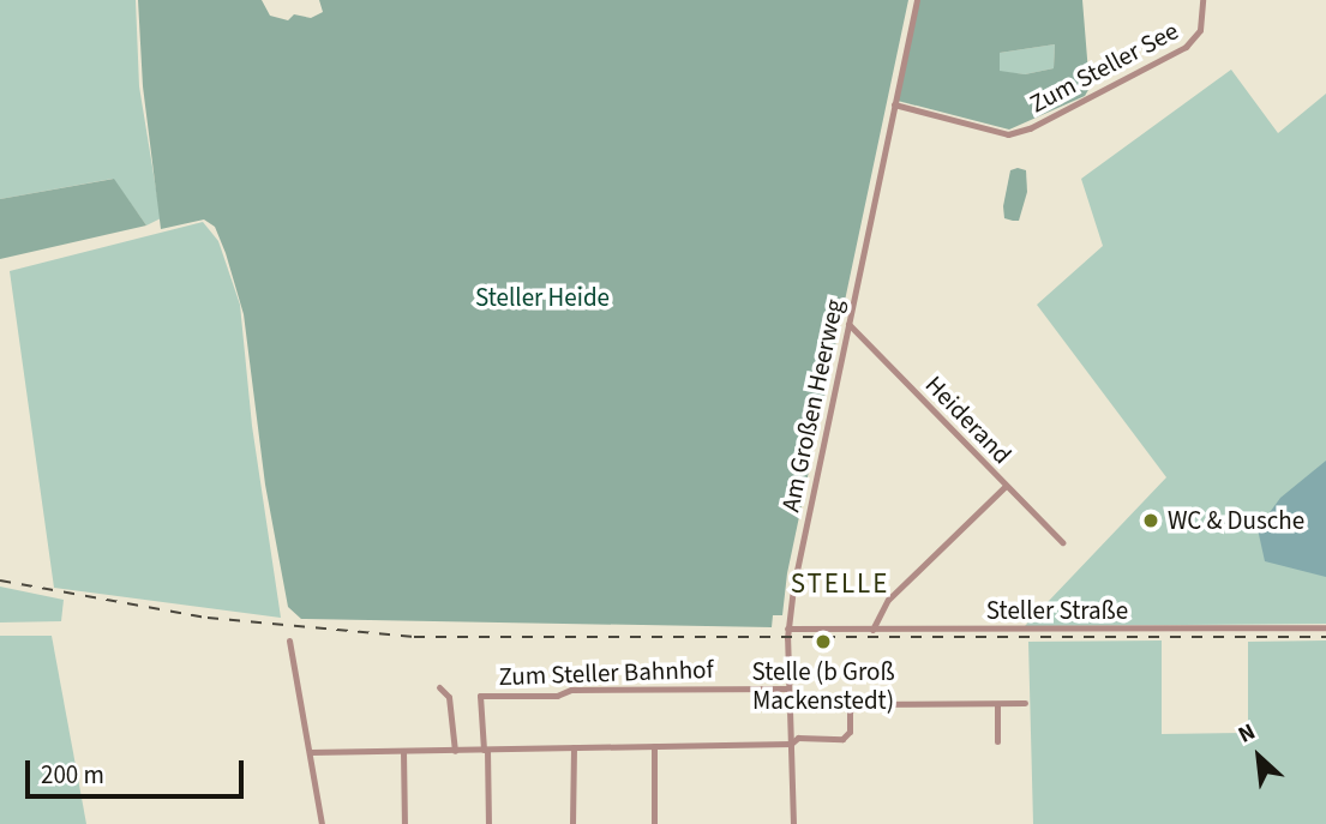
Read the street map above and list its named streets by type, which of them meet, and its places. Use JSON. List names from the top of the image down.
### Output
{
  "streets": {
    "street": [
      "Zum Steller See",
      "Am Großen Heerweg",
      "Heiderand",
      "Steller Straße",
      "Zum Steller Bahnhof"
    ]
  },
  "crossings": [
    ["Zum Steller See", "Am Großen Heerweg"],
    ["Am Großen Heerweg", "Heiderand"],
    ["Am Großen Heerweg", "Steller Straße"],
    ["Am Großen Heerweg", "Zum Steller Bahnhof"]
  ],
  "districts": ["STELLE"],
  "parks": ["Steller Heide"],
  "places": ["WC & Dusche", "Stelle (b Groß Mackenstedt)"],
  "scale_bar": "200 m",
  "north": "top left"
}
